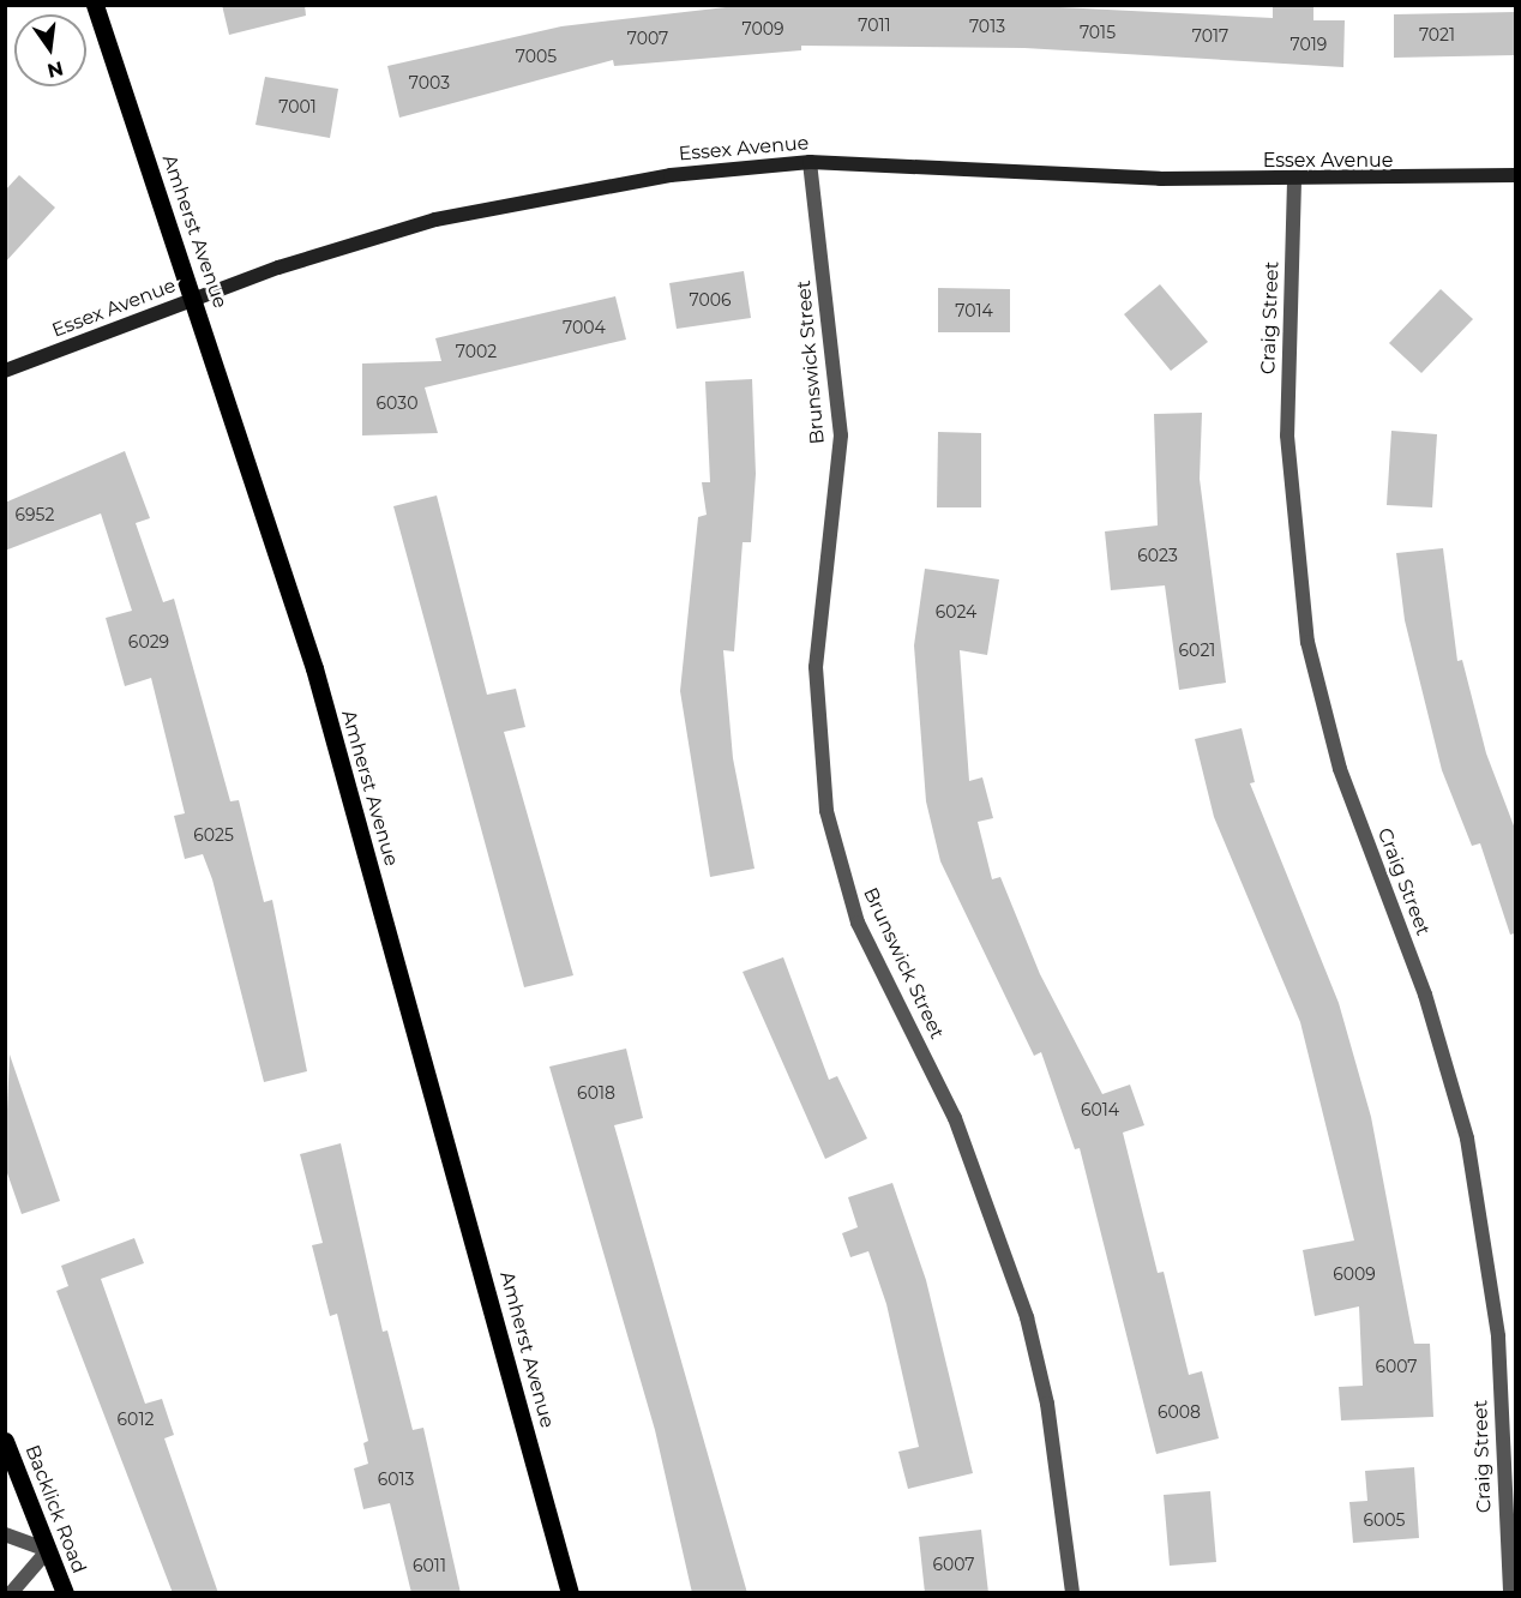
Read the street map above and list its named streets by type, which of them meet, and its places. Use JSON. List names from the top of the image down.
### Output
{
  "streets": {
    "main road": ["Amherst Avenue", "Backlick Road"],
    "street": ["Essex Avenue", "Craig Street", "Brunswick Street"]
  },
  "crossings": [
    ["Essex Avenue", "Amherst Avenue"],
    ["Essex Avenue", "Craig Street"],
    ["Essex Avenue", "Brunswick Street"]
  ],
  "house_numbers": [
    "7011",
    "7013",
    "7009",
    "7015",
    "7021",
    "7017",
    "7007",
    "7019",
    "7005",
    "7003",
    "7001",
    "7006",
    "7014",
    "7004",
    "7002",
    "6030",
    "6952",
    "6023",
    "6024",
    "6029",
    "6021",
    "6025",
    "6018",
    "6014",
    "6009",
    "6007",
    "6008",
    "6012",
    "6013",
    "6005",
    "6007",
    "6011"
  ],
  "north": "bottom"
}
